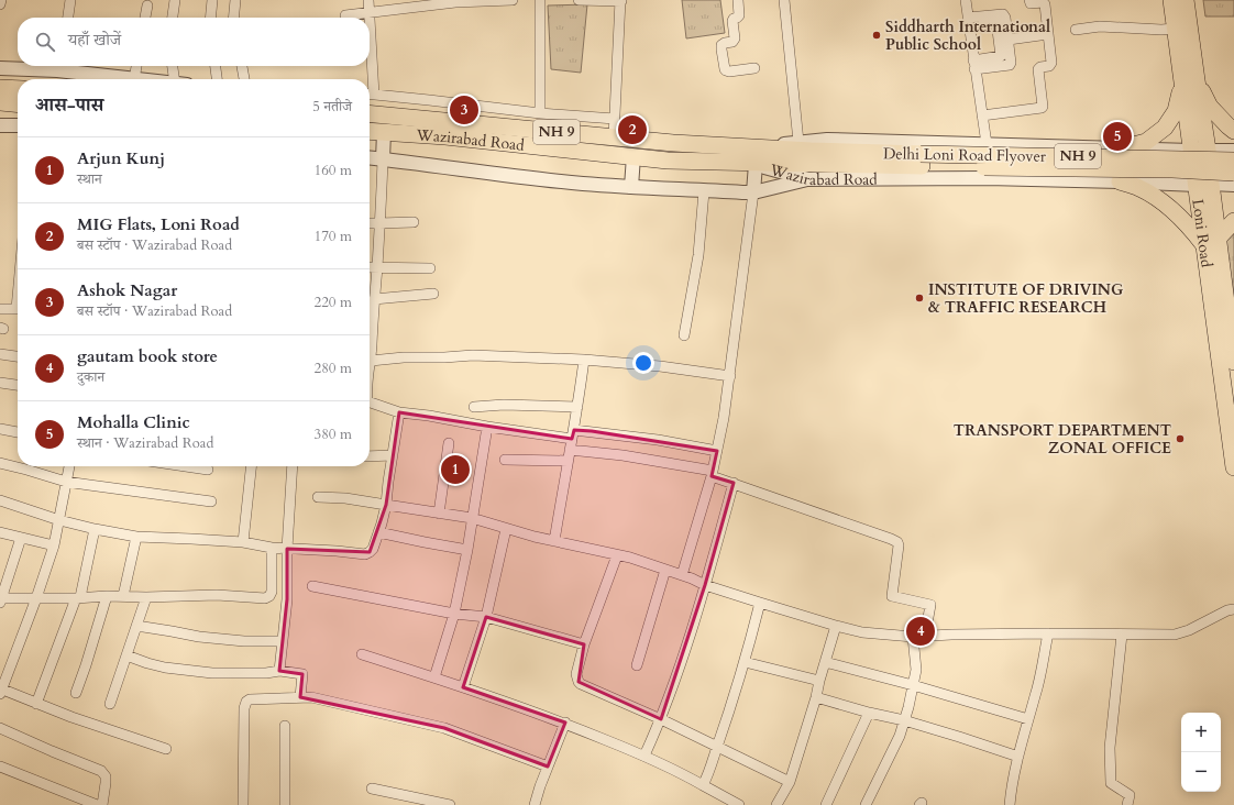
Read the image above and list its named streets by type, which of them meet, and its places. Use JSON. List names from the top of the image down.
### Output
{
  "streets": {
    "highway": [
      "NH 9",
      "Wazirabad Road",
      "Delhi Loni Road Flyover",
      "Loni Road"
    ]
  },
  "crossings": [
    ["Wazirabad Road", "Delhi Loni Road Flyover"],
    ["Wazirabad Road", "Loni Road"]
  ],
  "places": ["Siddharth International Public School", "INSTITUTE OF DRIVING & TRAFFIC RESEARCH", "TRANSPORT DEPARTMENT ZONAL OFFICE"],
  "page": {
    "search": "यहाँ खोजें",
    "heading": ["आस-पास", "5 नतीजे"],
    "pins": [
      "3",
      "2",
      "5",
      "1",
      "4"
    ],
    "list": [
      {
        "mark": "1",
        "name": "Arjun Kunj",
        "note": "स्थान",
        "value": "160 m"
      },
      {
        "mark": "2",
        "name": "MIG Flats, Loni Road",
        "note": "बस स्टॉप · Wazirabad Road",
        "value": "170 m"
      },
      {
        "mark": "3",
        "name": "Ashok Nagar",
        "note": "बस स्टॉप · Wazirabad Road",
        "value": "220 m"
      },
      {
        "mark": "4",
        "name": "gautam book store",
        "note": "दुकान",
        "value": "280 m"
      },
      {
        "mark": "5",
        "name": "Mohalla Clinic",
        "note": "स्थान · Wazirabad Road",
        "value": "380 m"
      }
    ],
    "map_buttons": ["+", "−"]
  }
}
